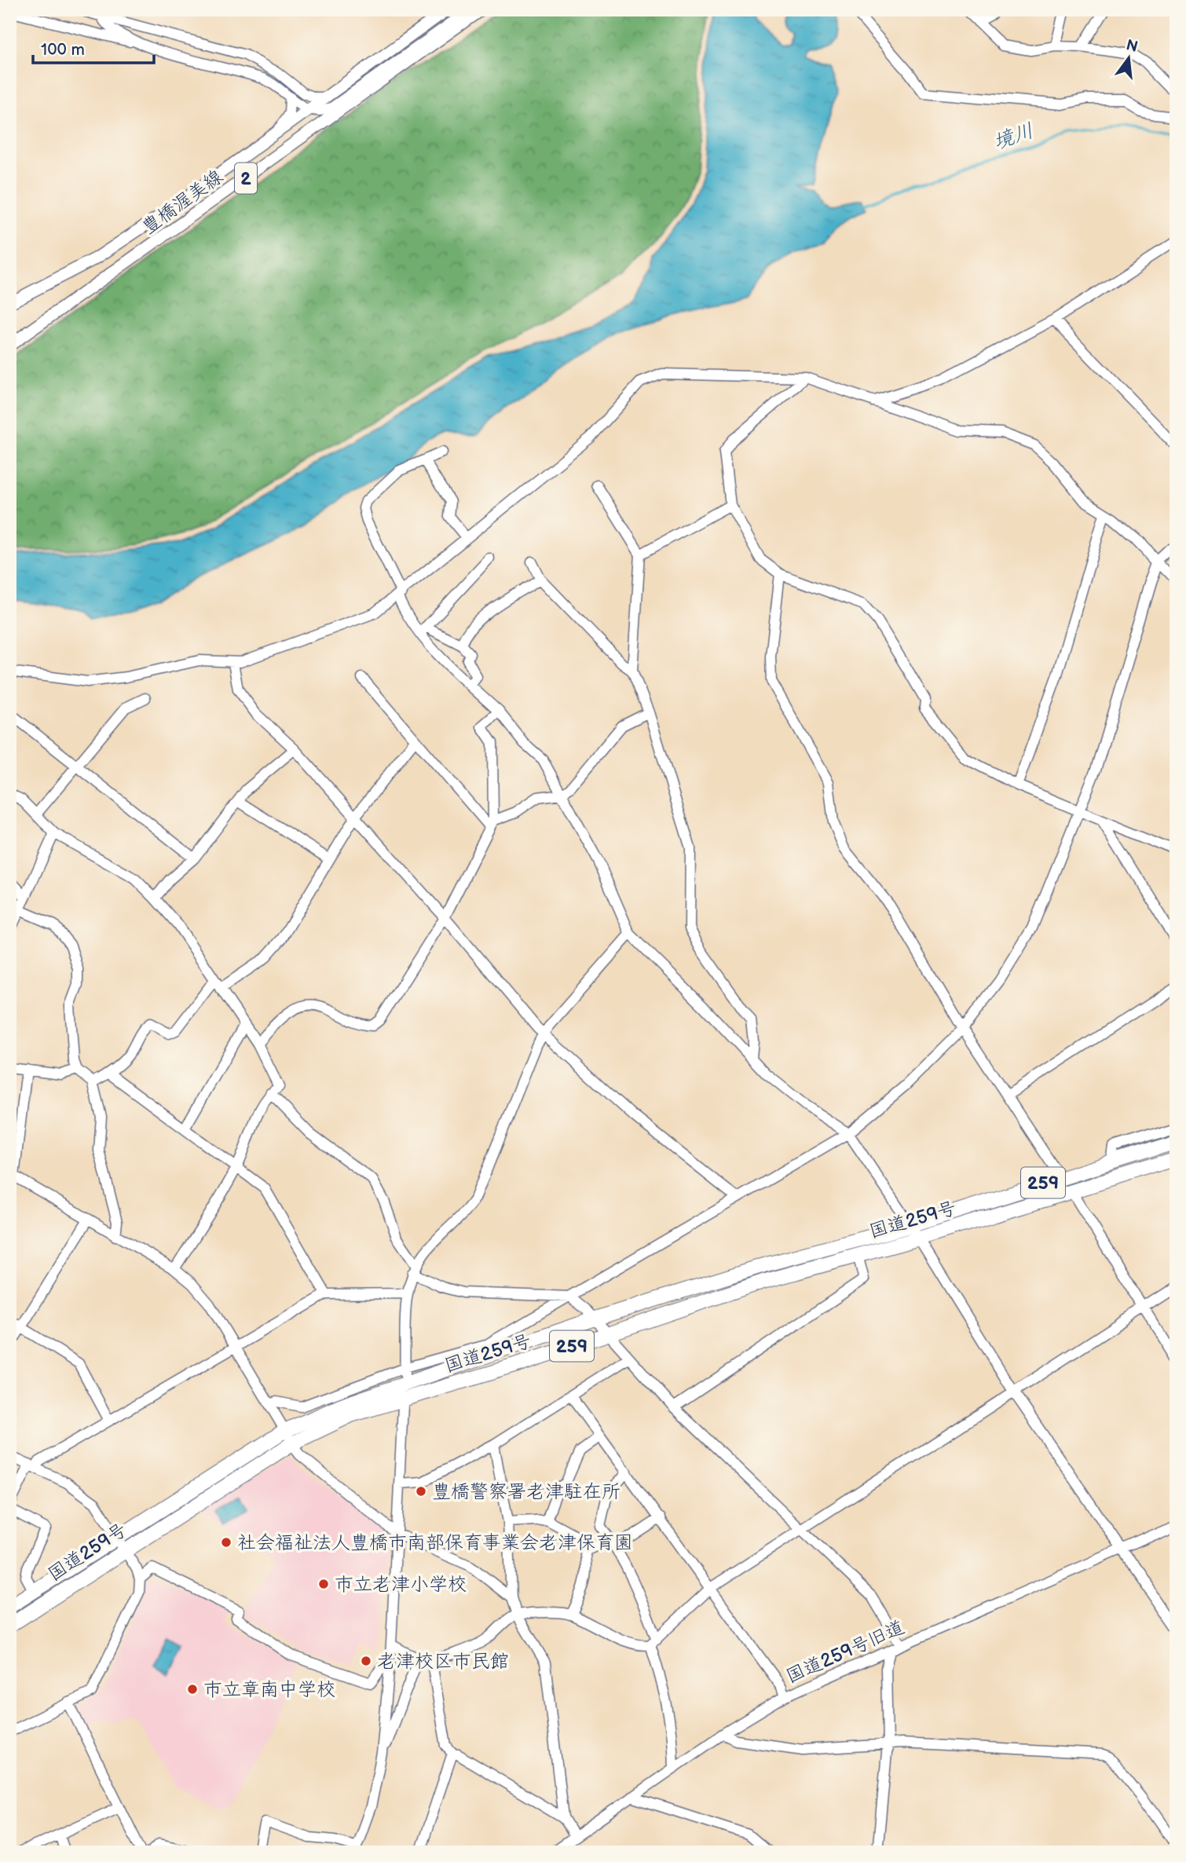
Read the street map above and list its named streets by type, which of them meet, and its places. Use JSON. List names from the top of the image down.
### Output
{
  "streets": {
    "highway": ["259", "国道259号"],
    "main road": ["2", "豊橋渥美線"],
    "street": ["国道259号旧道"]
  },
  "water": ["境川"],
  "places": [
    "豊橋警察署老津駐在所",
    "社会福祉法人豊橋市南部保育事業会老津保育園",
    "市立老津小学校",
    "老津校区市民館",
    "市立章南中学校"
  ],
  "scale_bar": "100 m",
  "north": "top"
}
